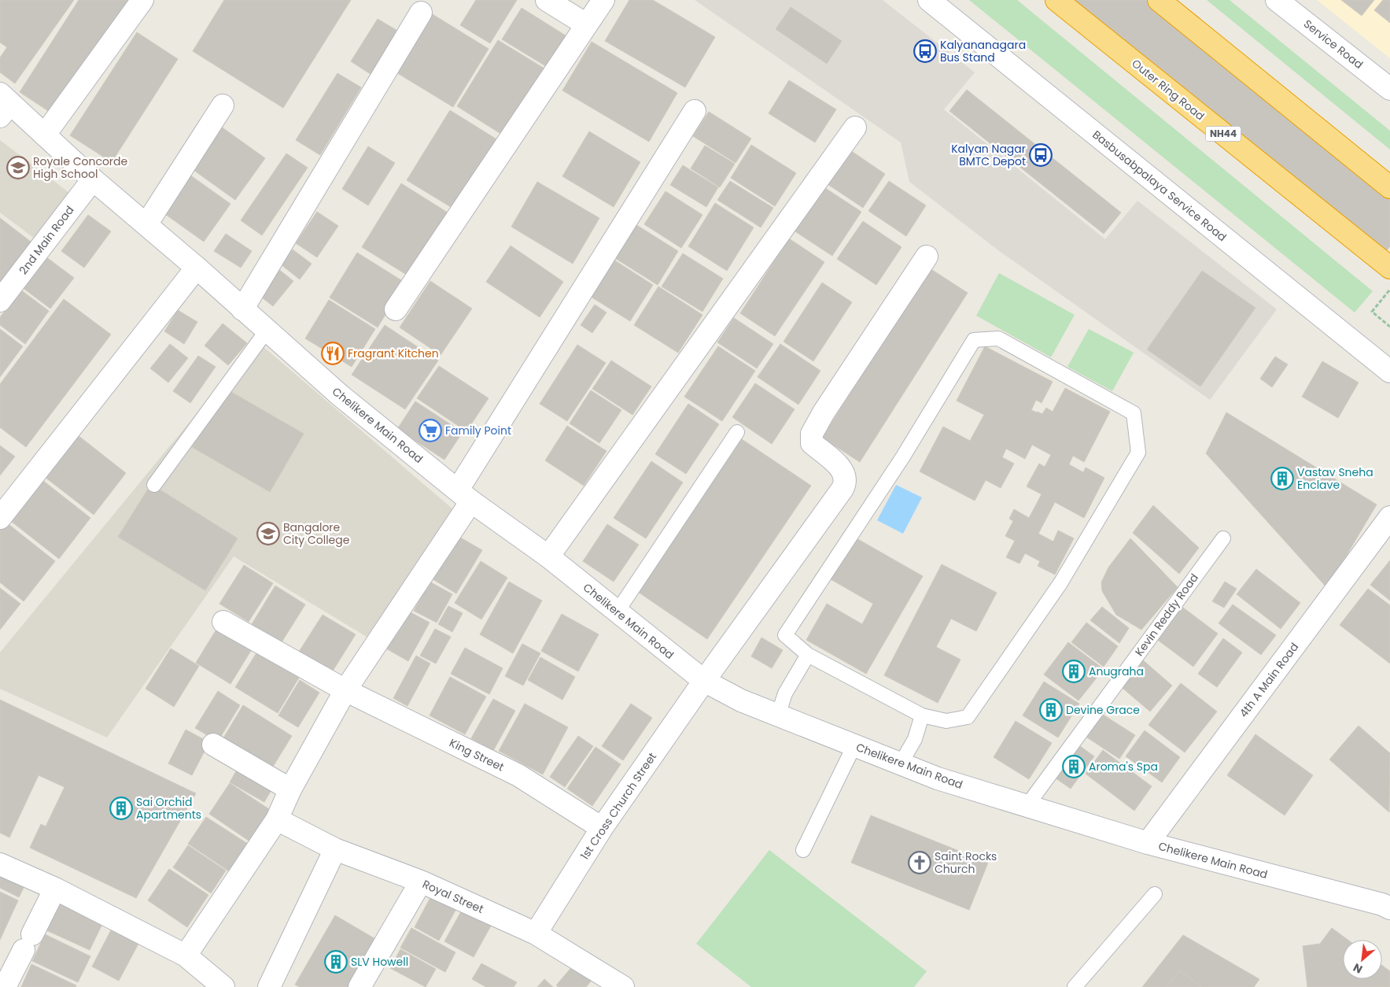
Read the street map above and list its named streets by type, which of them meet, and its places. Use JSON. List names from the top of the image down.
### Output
{
  "streets": {
    "highway": ["Outer Ring Road", "NH44"],
    "street": [
      "Service Road",
      "Basbusabpalaya Service Road",
      "2nd Main Road",
      "Chelikere Main Road",
      "4th A Main Road",
      "King Street",
      "1st Cross Church Street",
      "Royal Street"
    ],
    "lane": ["Kevin Reddy Road"]
  },
  "crossings": [
    ["2nd Main Road", "Chelikere Main Road"],
    ["Chelikere Main Road", "Kevin Reddy Road"],
    ["Chelikere Main Road", "4th A Main Road"],
    ["Chelikere Main Road", "1st Cross Church Street"],
    ["King Street", "1st Cross Church Street"],
    ["1st Cross Church Street", "Royal Street"]
  ],
  "places": {
    "bus stop": ["Kalyananagara Bus Stand", "Kalyan Nagar BMTC Depot"],
    "school or university": ["Royale Concorde High School", "Bangalore City College"],
    "restaurant": ["Fragrant Kitchen"],
    "supermarket": ["Family Point"],
    "building": [
      "Vastav Sneha Enclave",
      "Anugraha",
      "Devine Grace",
      "Aroma's Spa",
      "Sai Orchid Apartments",
      "SLV Howell"
    ],
    "church": ["Saint Rocks Church"]
  },
  "north": "bottom left"
}
